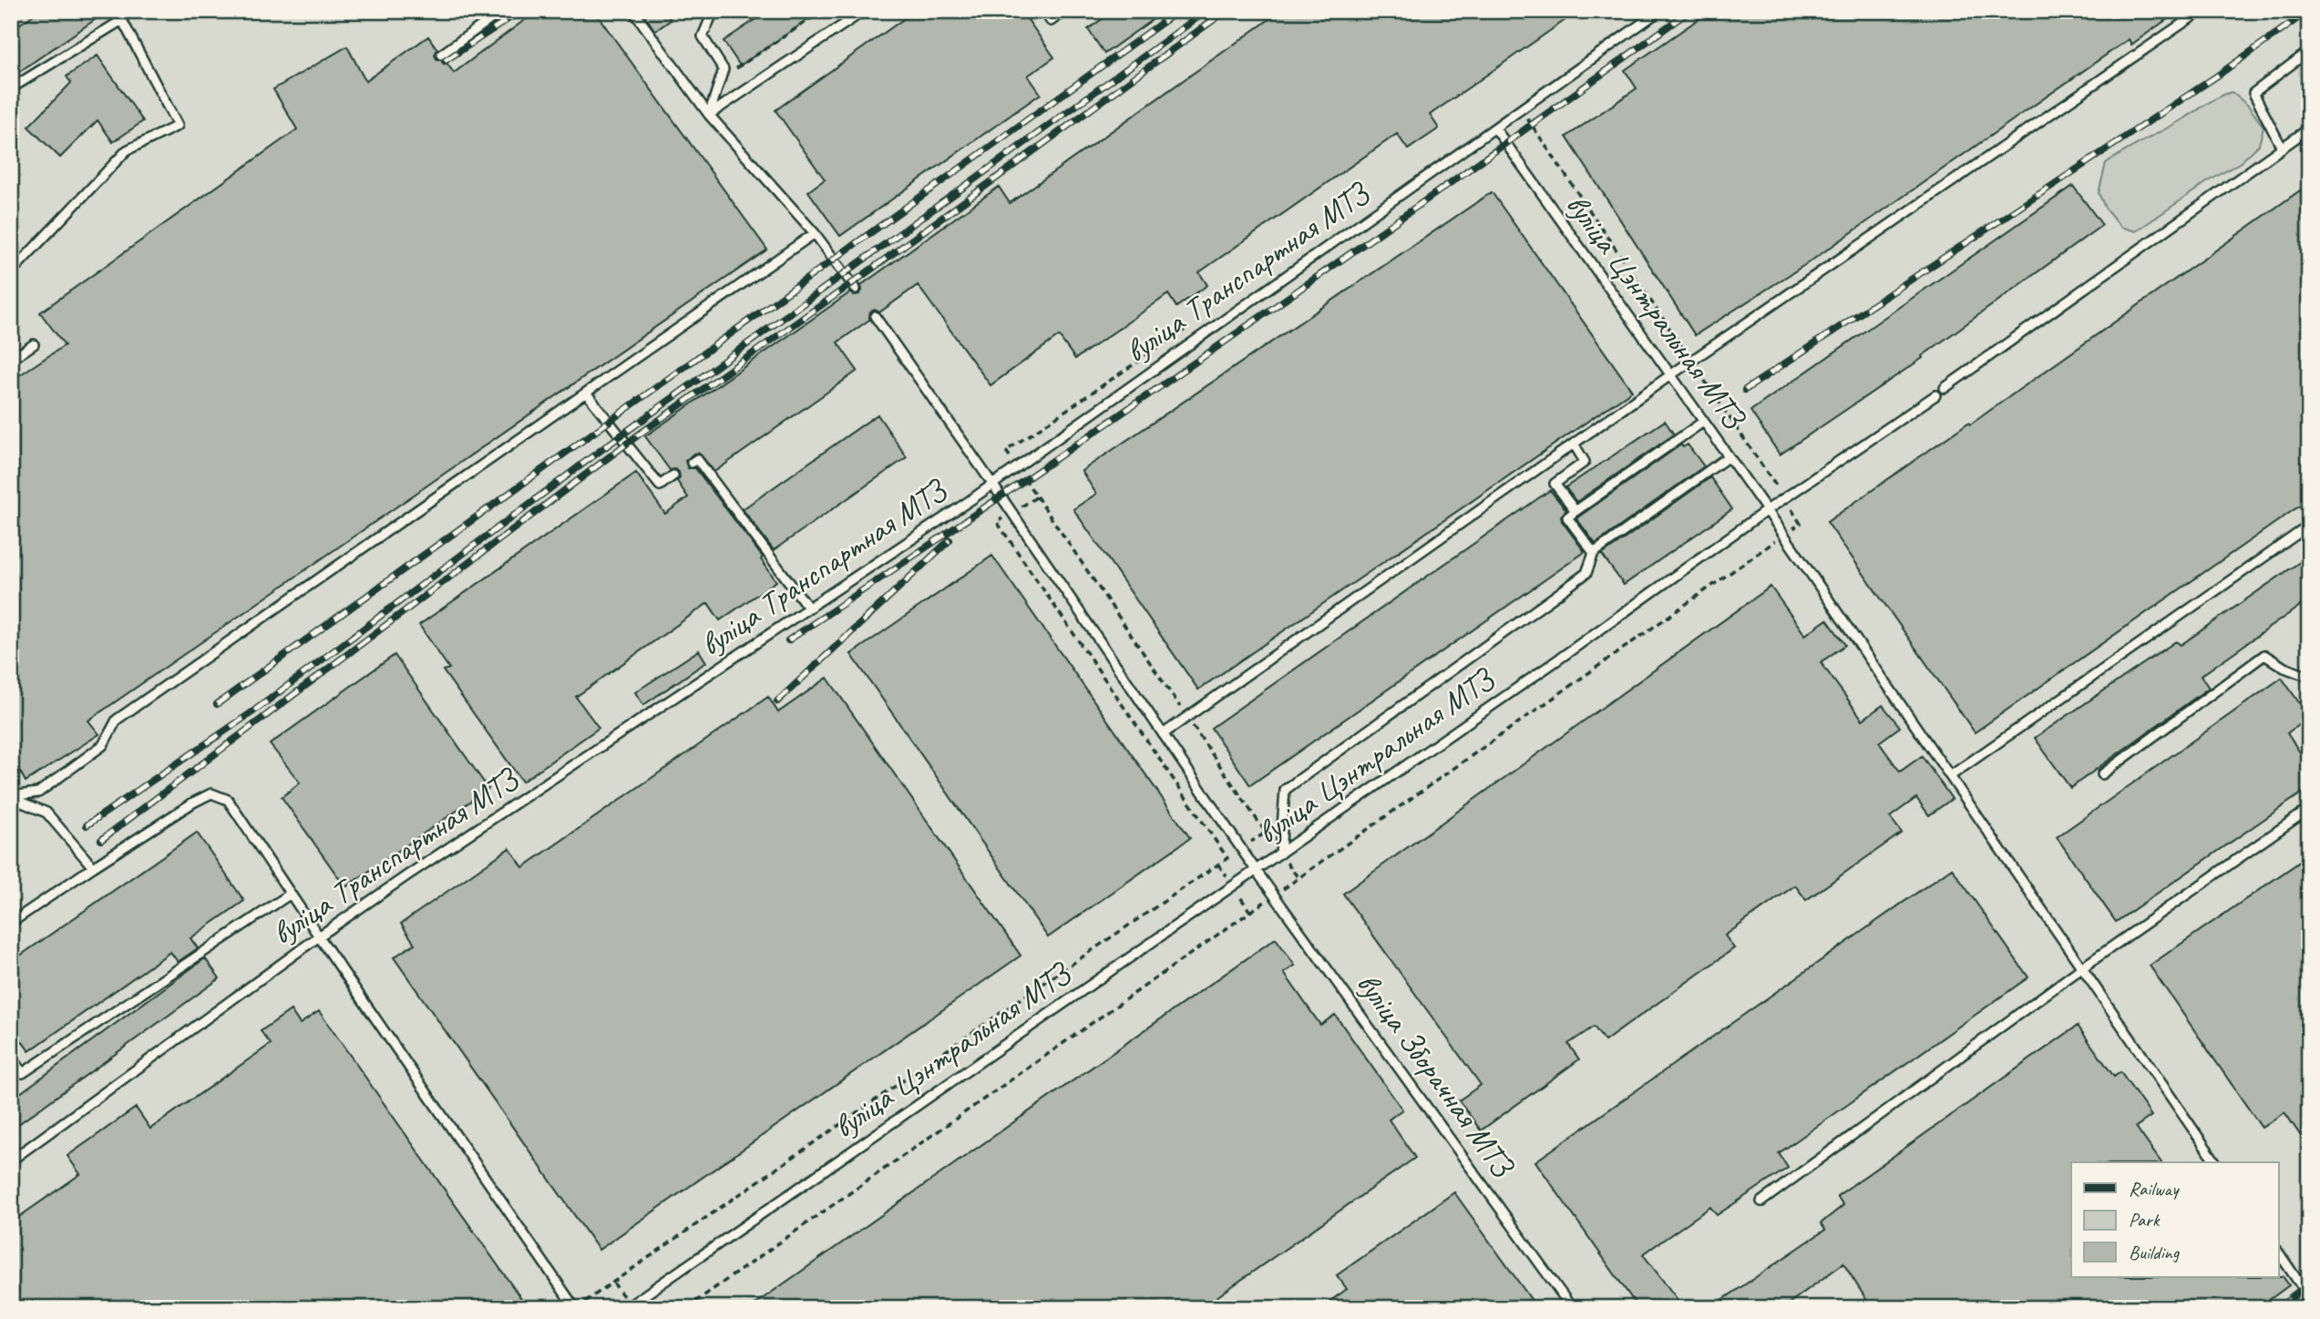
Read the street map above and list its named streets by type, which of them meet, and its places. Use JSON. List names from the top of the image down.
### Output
{
  "streets": {
    "lane": ["вуліца Транспартная МТЗ", "вуліца Цэнтральная МТЗ", "вуліца Зборачная МТЗ"]
  },
  "crossings": [
    ["вуліца Транспартная МТЗ", "вуліца Цэнтральная МТЗ"],
    ["вуліца Транспартная МТЗ", "вуліца Зборачная МТЗ"],
    ["вуліца Цэнтральная МТЗ", "вуліца Зборачная МТЗ"]
  ],
  "legend": ["Railway", "Park", "Building"]
}
